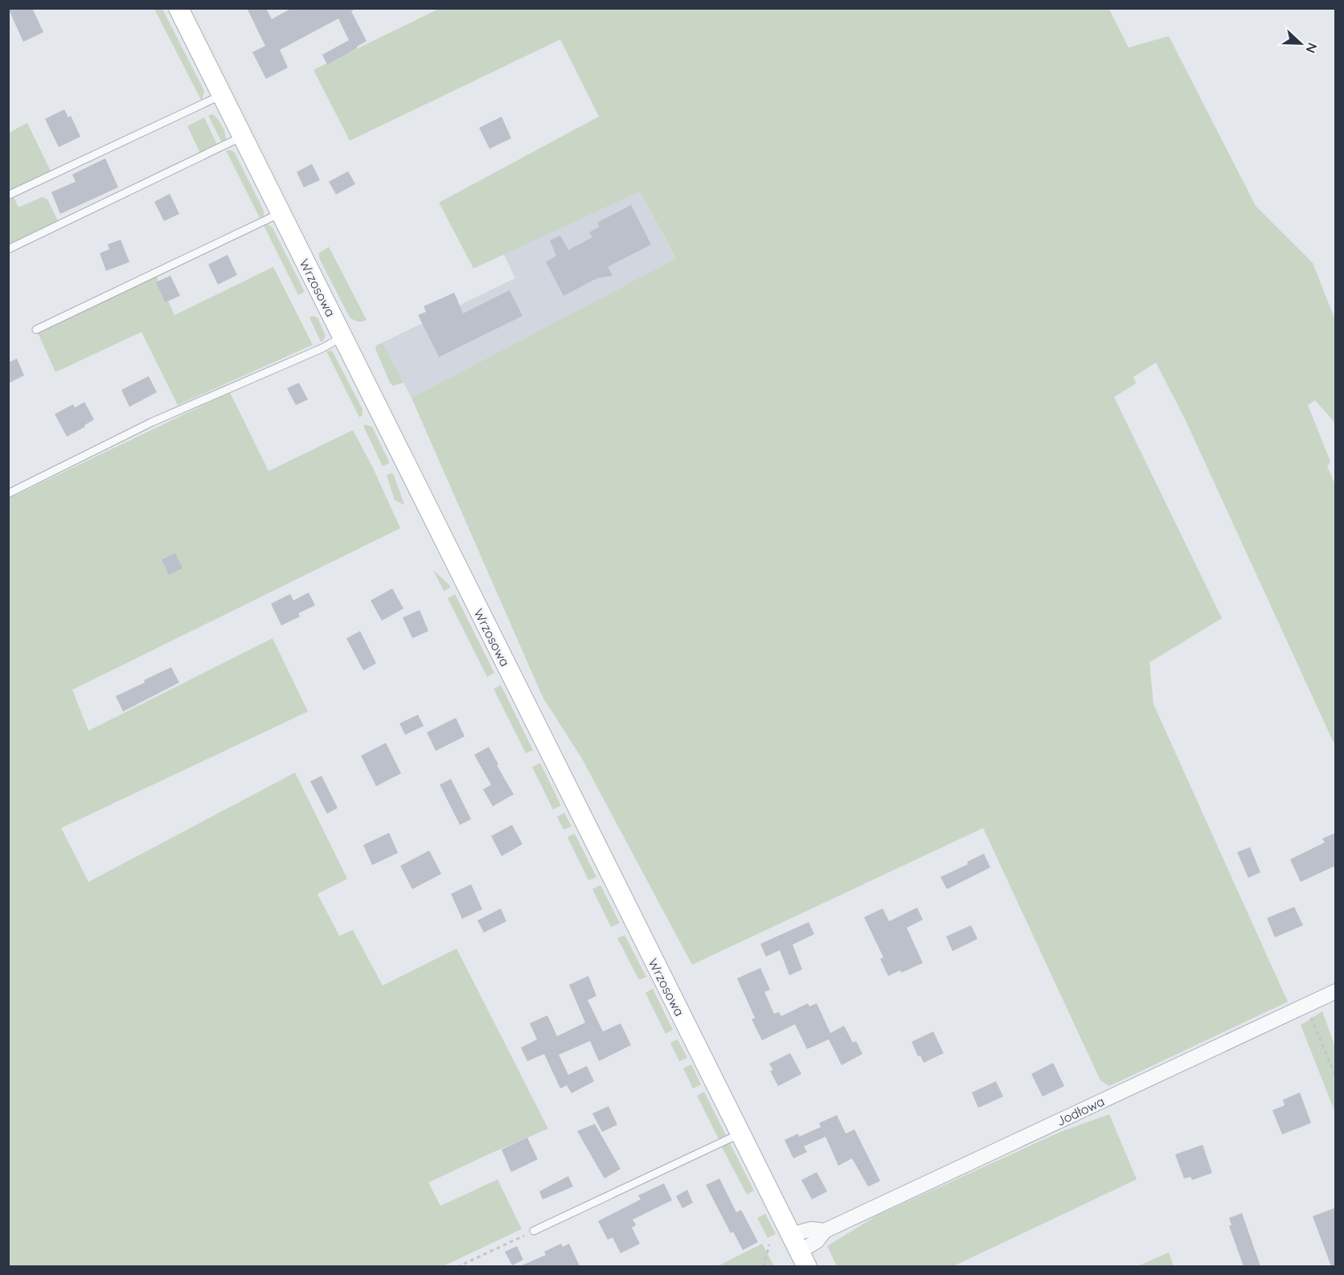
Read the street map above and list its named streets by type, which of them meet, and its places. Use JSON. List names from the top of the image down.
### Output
{
  "streets": {
    "main road": ["Wrzosowa"],
    "street": ["Jodłowa"]
  },
  "crossings": [
    ["Wrzosowa", "Jodłowa"]
  ],
  "north": "right"
}
